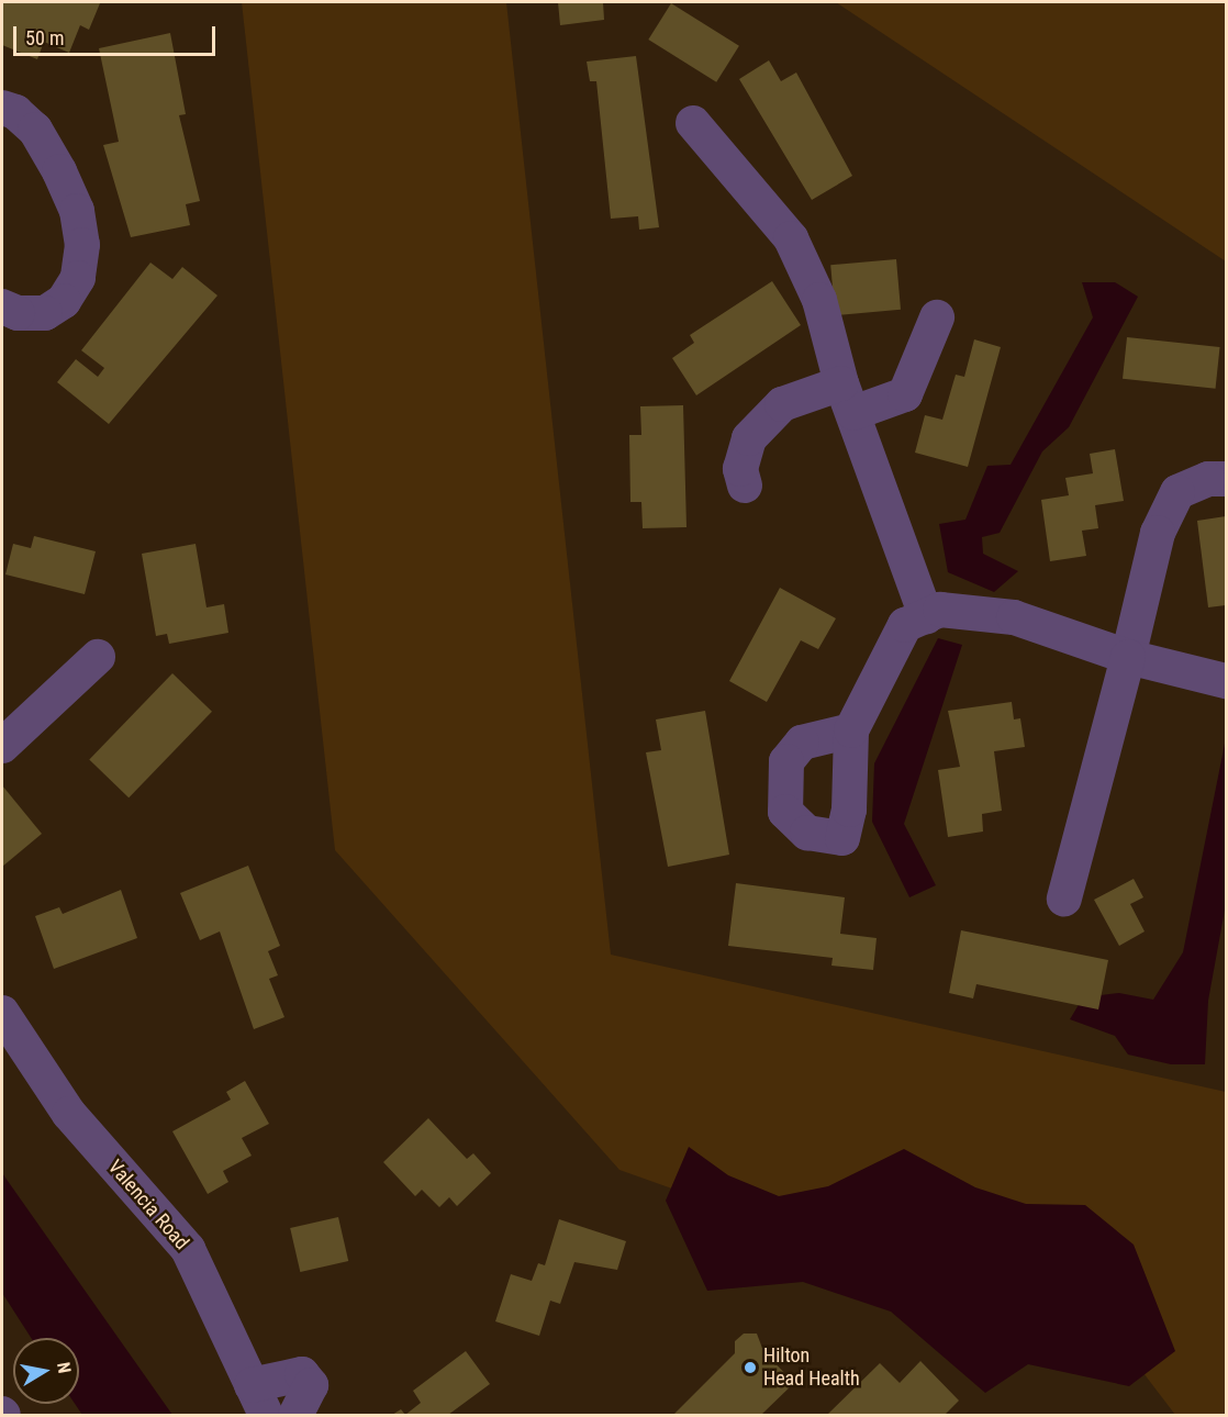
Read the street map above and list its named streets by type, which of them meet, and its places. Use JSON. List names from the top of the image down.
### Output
{
  "streets": {
    "street": ["Valencia Road"]
  },
  "places": ["Hilton Head Health"],
  "scale_bar": "50 m",
  "north": "right"
}
